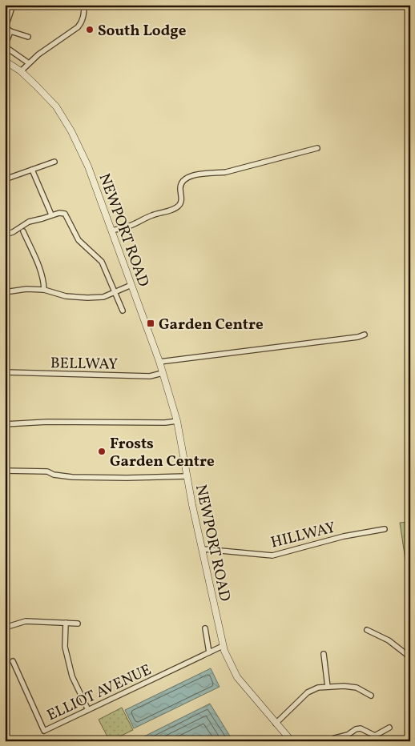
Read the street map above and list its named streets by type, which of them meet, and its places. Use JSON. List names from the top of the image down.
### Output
{
  "streets": {
    "street": [
      "NEWPORT ROAD",
      "BELLWAY",
      "HILLWAY",
      "ELLIOT AVENUE"
    ]
  },
  "crossings": [
    ["NEWPORT ROAD", "BELLWAY"],
    ["NEWPORT ROAD", "HILLWAY"],
    ["NEWPORT ROAD", "ELLIOT AVENUE"]
  ],
  "places": {
    "other": ["South Lodge", "Frosts Garden Centre"],
    "transit": ["Garden Centre"]
  }
}
